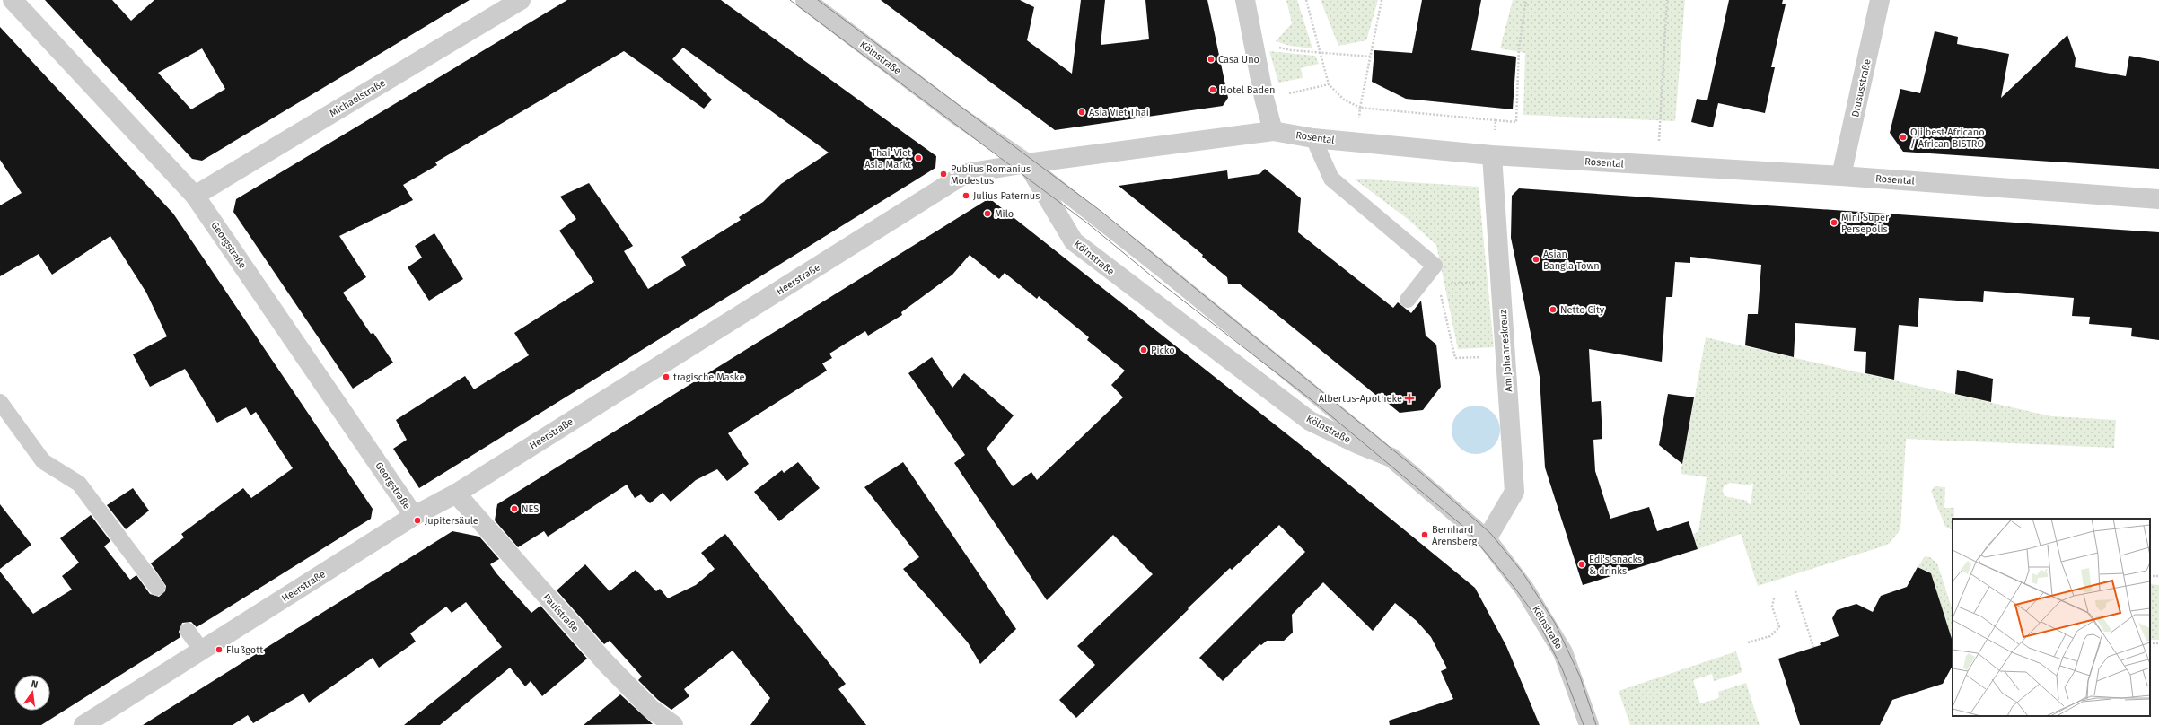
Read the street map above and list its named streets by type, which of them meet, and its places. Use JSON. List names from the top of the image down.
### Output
{
  "streets": {
    "street": [
      "Kölnstraße",
      "Drususstraße",
      "Michaelstraße",
      "Rosental",
      "Georgstraße",
      "Heerstraße",
      "Am Johanneskreuz",
      "Paulstraße"
    ]
  },
  "crossings": [
    ["Kölnstraße", "Rosental"],
    ["Kölnstraße", "Heerstraße"],
    ["Kölnstraße", "Am Johanneskreuz"],
    ["Drususstraße", "Rosental"],
    ["Michaelstraße", "Georgstraße"],
    ["Rosental", "Heerstraße"],
    ["Rosental", "Am Johanneskreuz"],
    ["Georgstraße", "Heerstraße"],
    ["Heerstraße", "Paulstraße"]
  ],
  "places": {
    "other": [
      "Casa Uno",
      "Hotel Baden",
      "Asia Viet Thai",
      "Oji best Africano / African BISTRO",
      "Thai-Viet Asia Markt",
      "Publius Romanius Modestus",
      "Julius Paternus",
      "Milo",
      "Mini Super Persepolis",
      "Asian Bangla Town",
      "Netto City",
      "Picko",
      "tragische Maske",
      "NES",
      "Jupitersäule",
      "Bernhard Arensberg",
      "Edi's snacks & drinks",
      "Flußgott"
    ],
    "health": ["Albertus-Apotheke"]
  },
  "north": "top"
}
